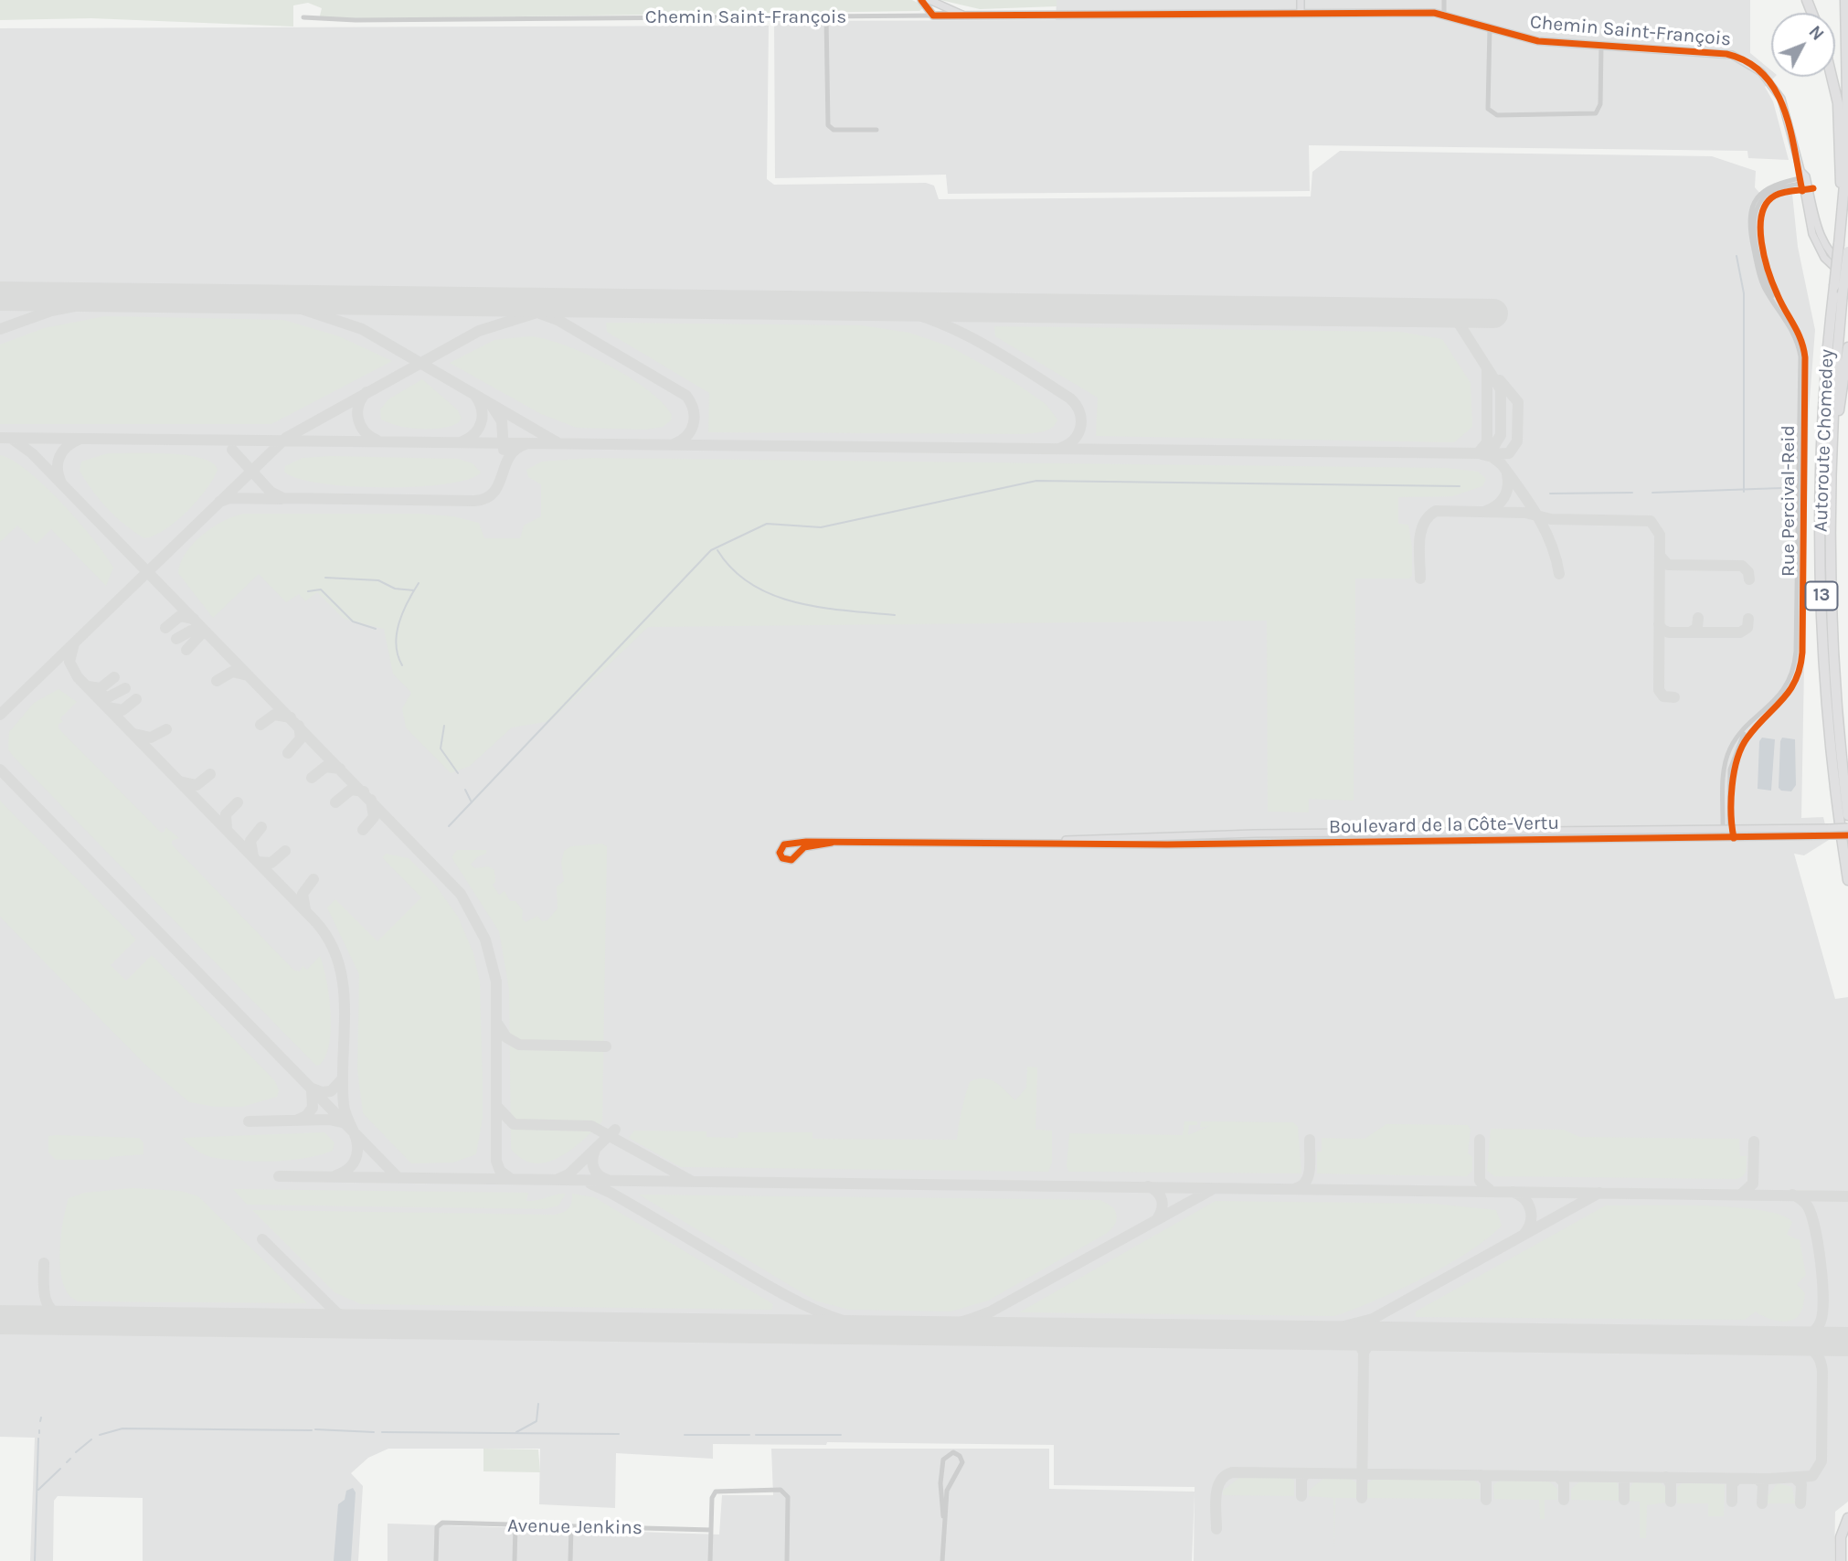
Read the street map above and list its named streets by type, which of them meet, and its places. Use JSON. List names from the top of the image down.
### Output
{
  "streets": {
    "highway": ["Autoroute Chomedey", "13"],
    "street": [
      "Chemin Saint-François",
      "Rue Percival-Reid",
      "Boulevard de la Côte-Vertu",
      "Avenue Jenkins"
    ]
  },
  "crossings": [
    ["Chemin Saint-François", "Rue Percival-Reid"],
    ["Rue Percival-Reid", "Boulevard de la Côte-Vertu"]
  ],
  "north": "top right"
}
